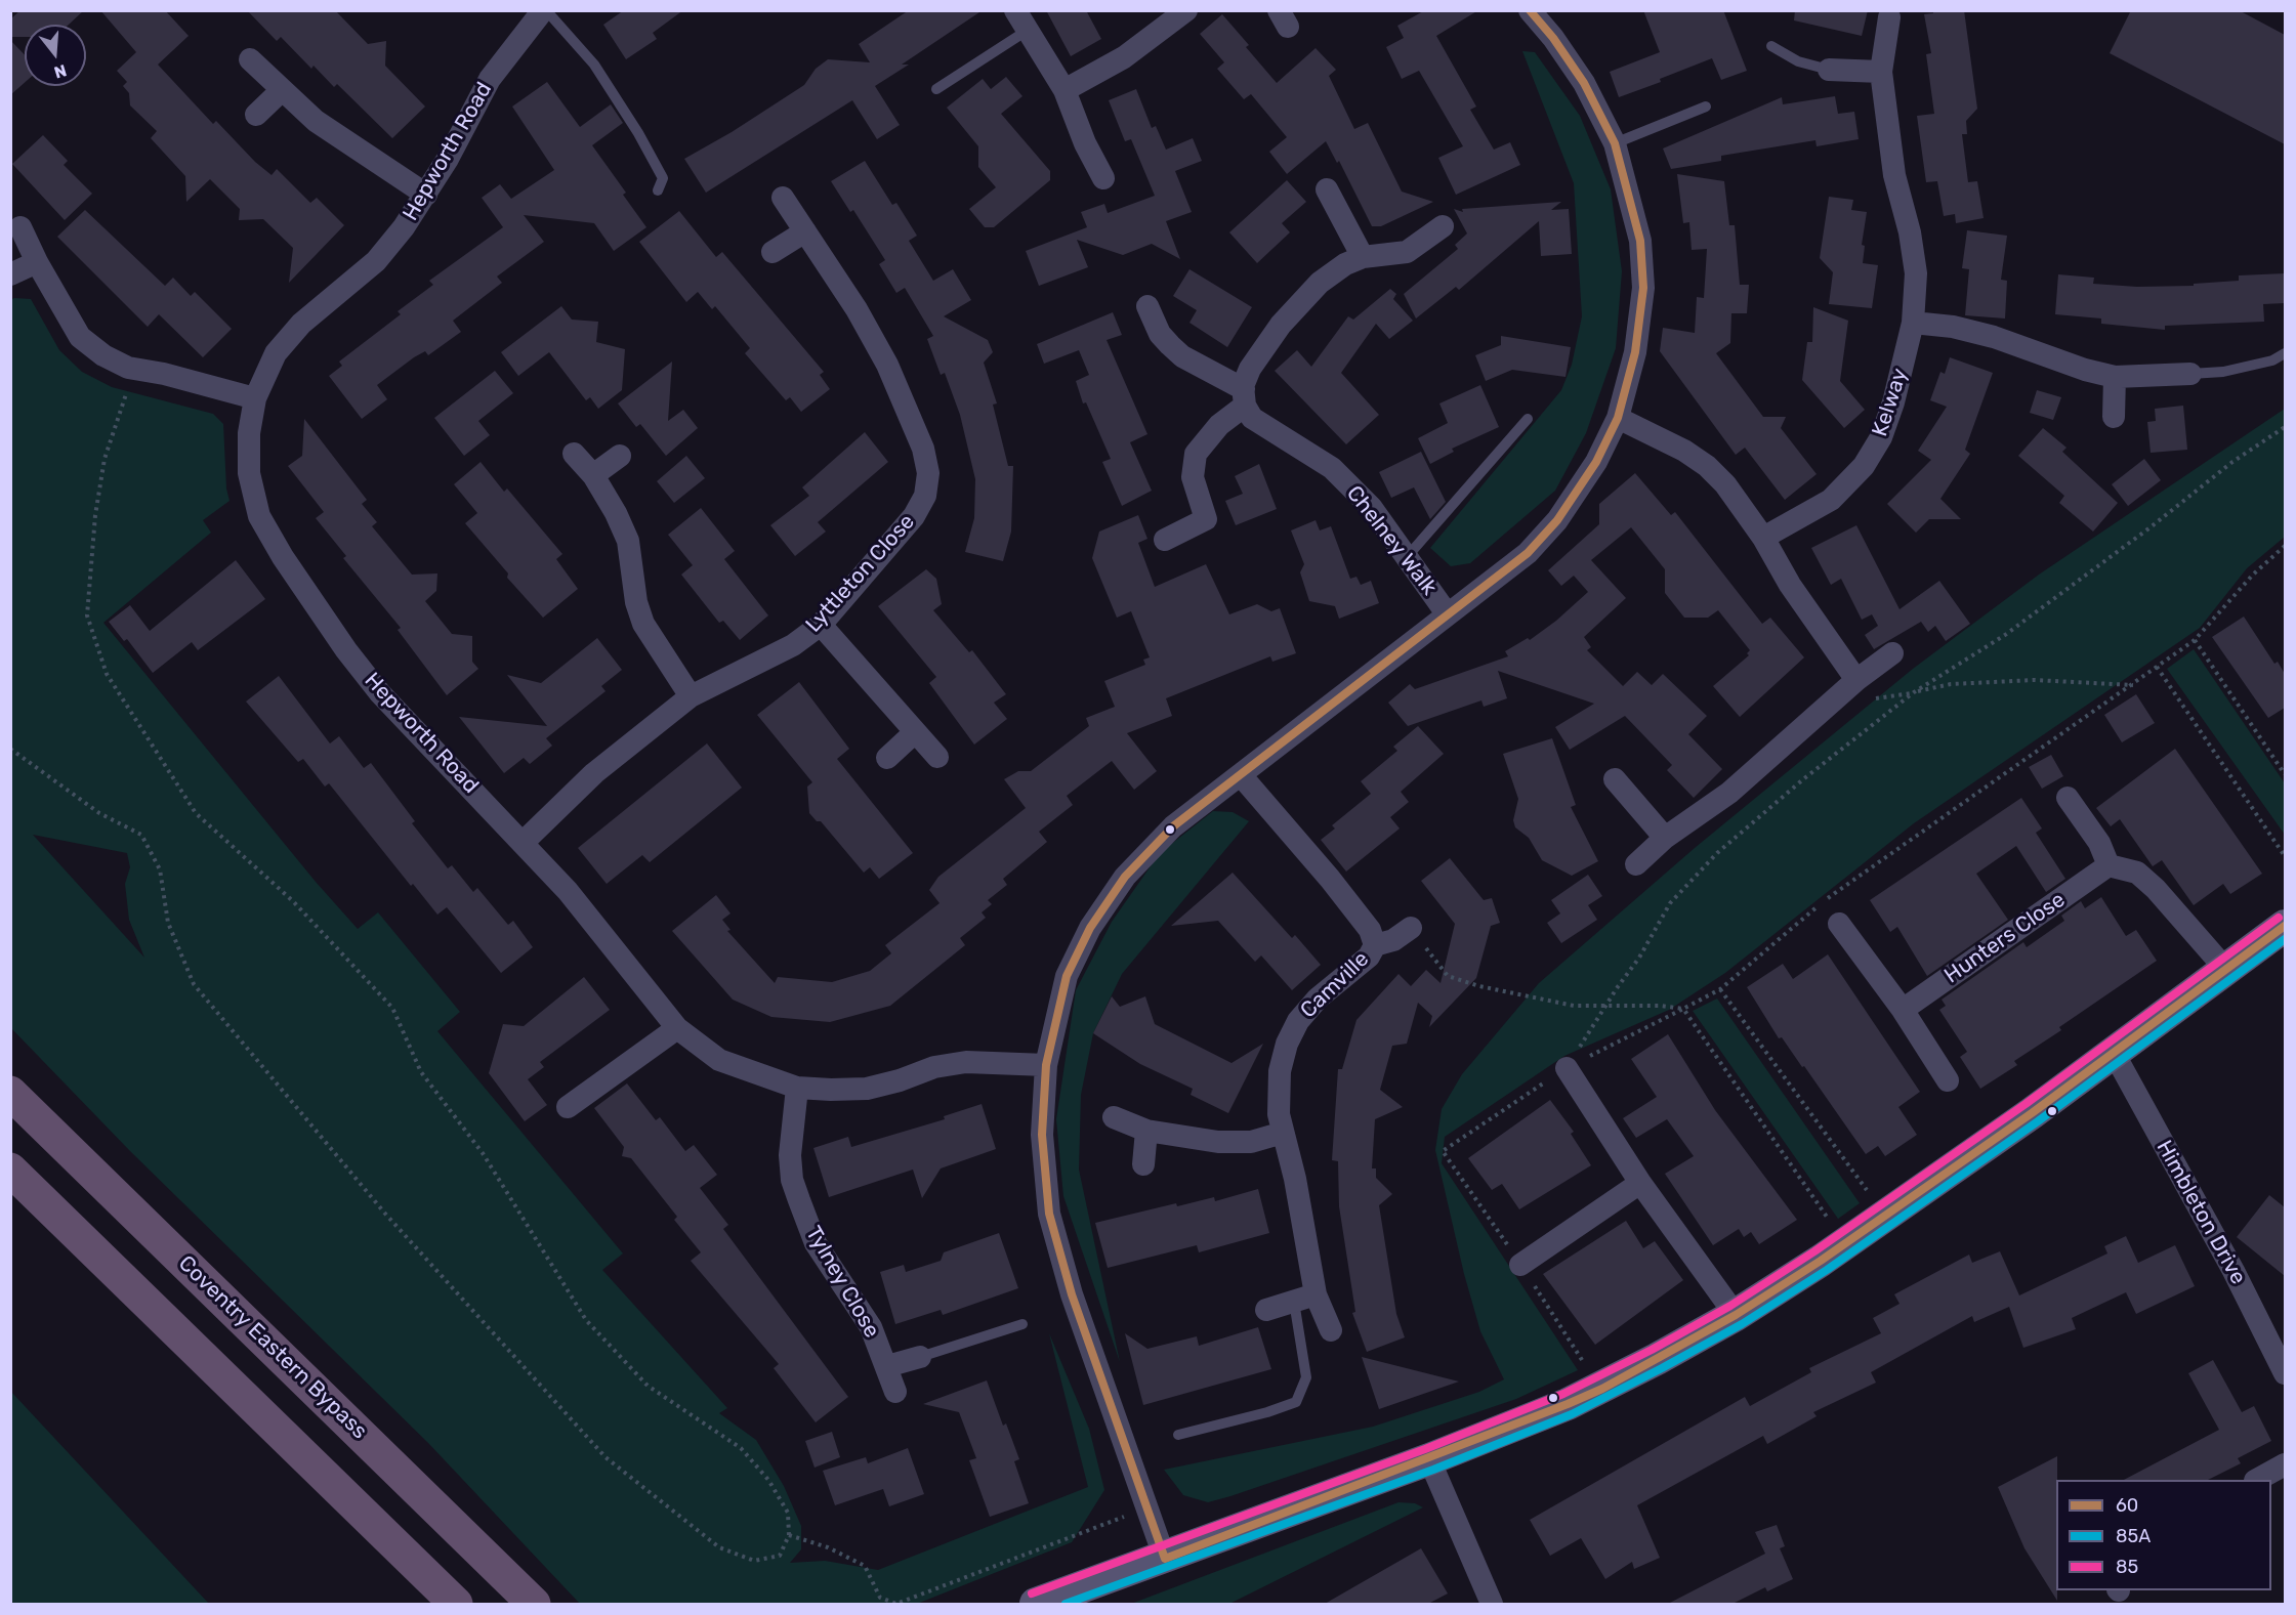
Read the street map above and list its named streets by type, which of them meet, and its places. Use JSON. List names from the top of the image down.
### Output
{
  "streets": {
    "highway": ["Coventry Eastern Bypass"],
    "street": [
      "Hepworth Road",
      "Kelway",
      "Chelney Walk",
      "Lyttleton Close",
      "Hunters Close",
      "Camville",
      "Himbleton Drive",
      "Tylney Close"
    ]
  },
  "crossings": [
    ["Hepworth Road", "Lyttleton Close"],
    ["Hepworth Road", "Tylney Close"]
  ],
  "lines": ["transit line 60", "transit line 85", "transit line 85A"],
  "legend": ["60", "85A", "85"],
  "north": "bottom"
}
